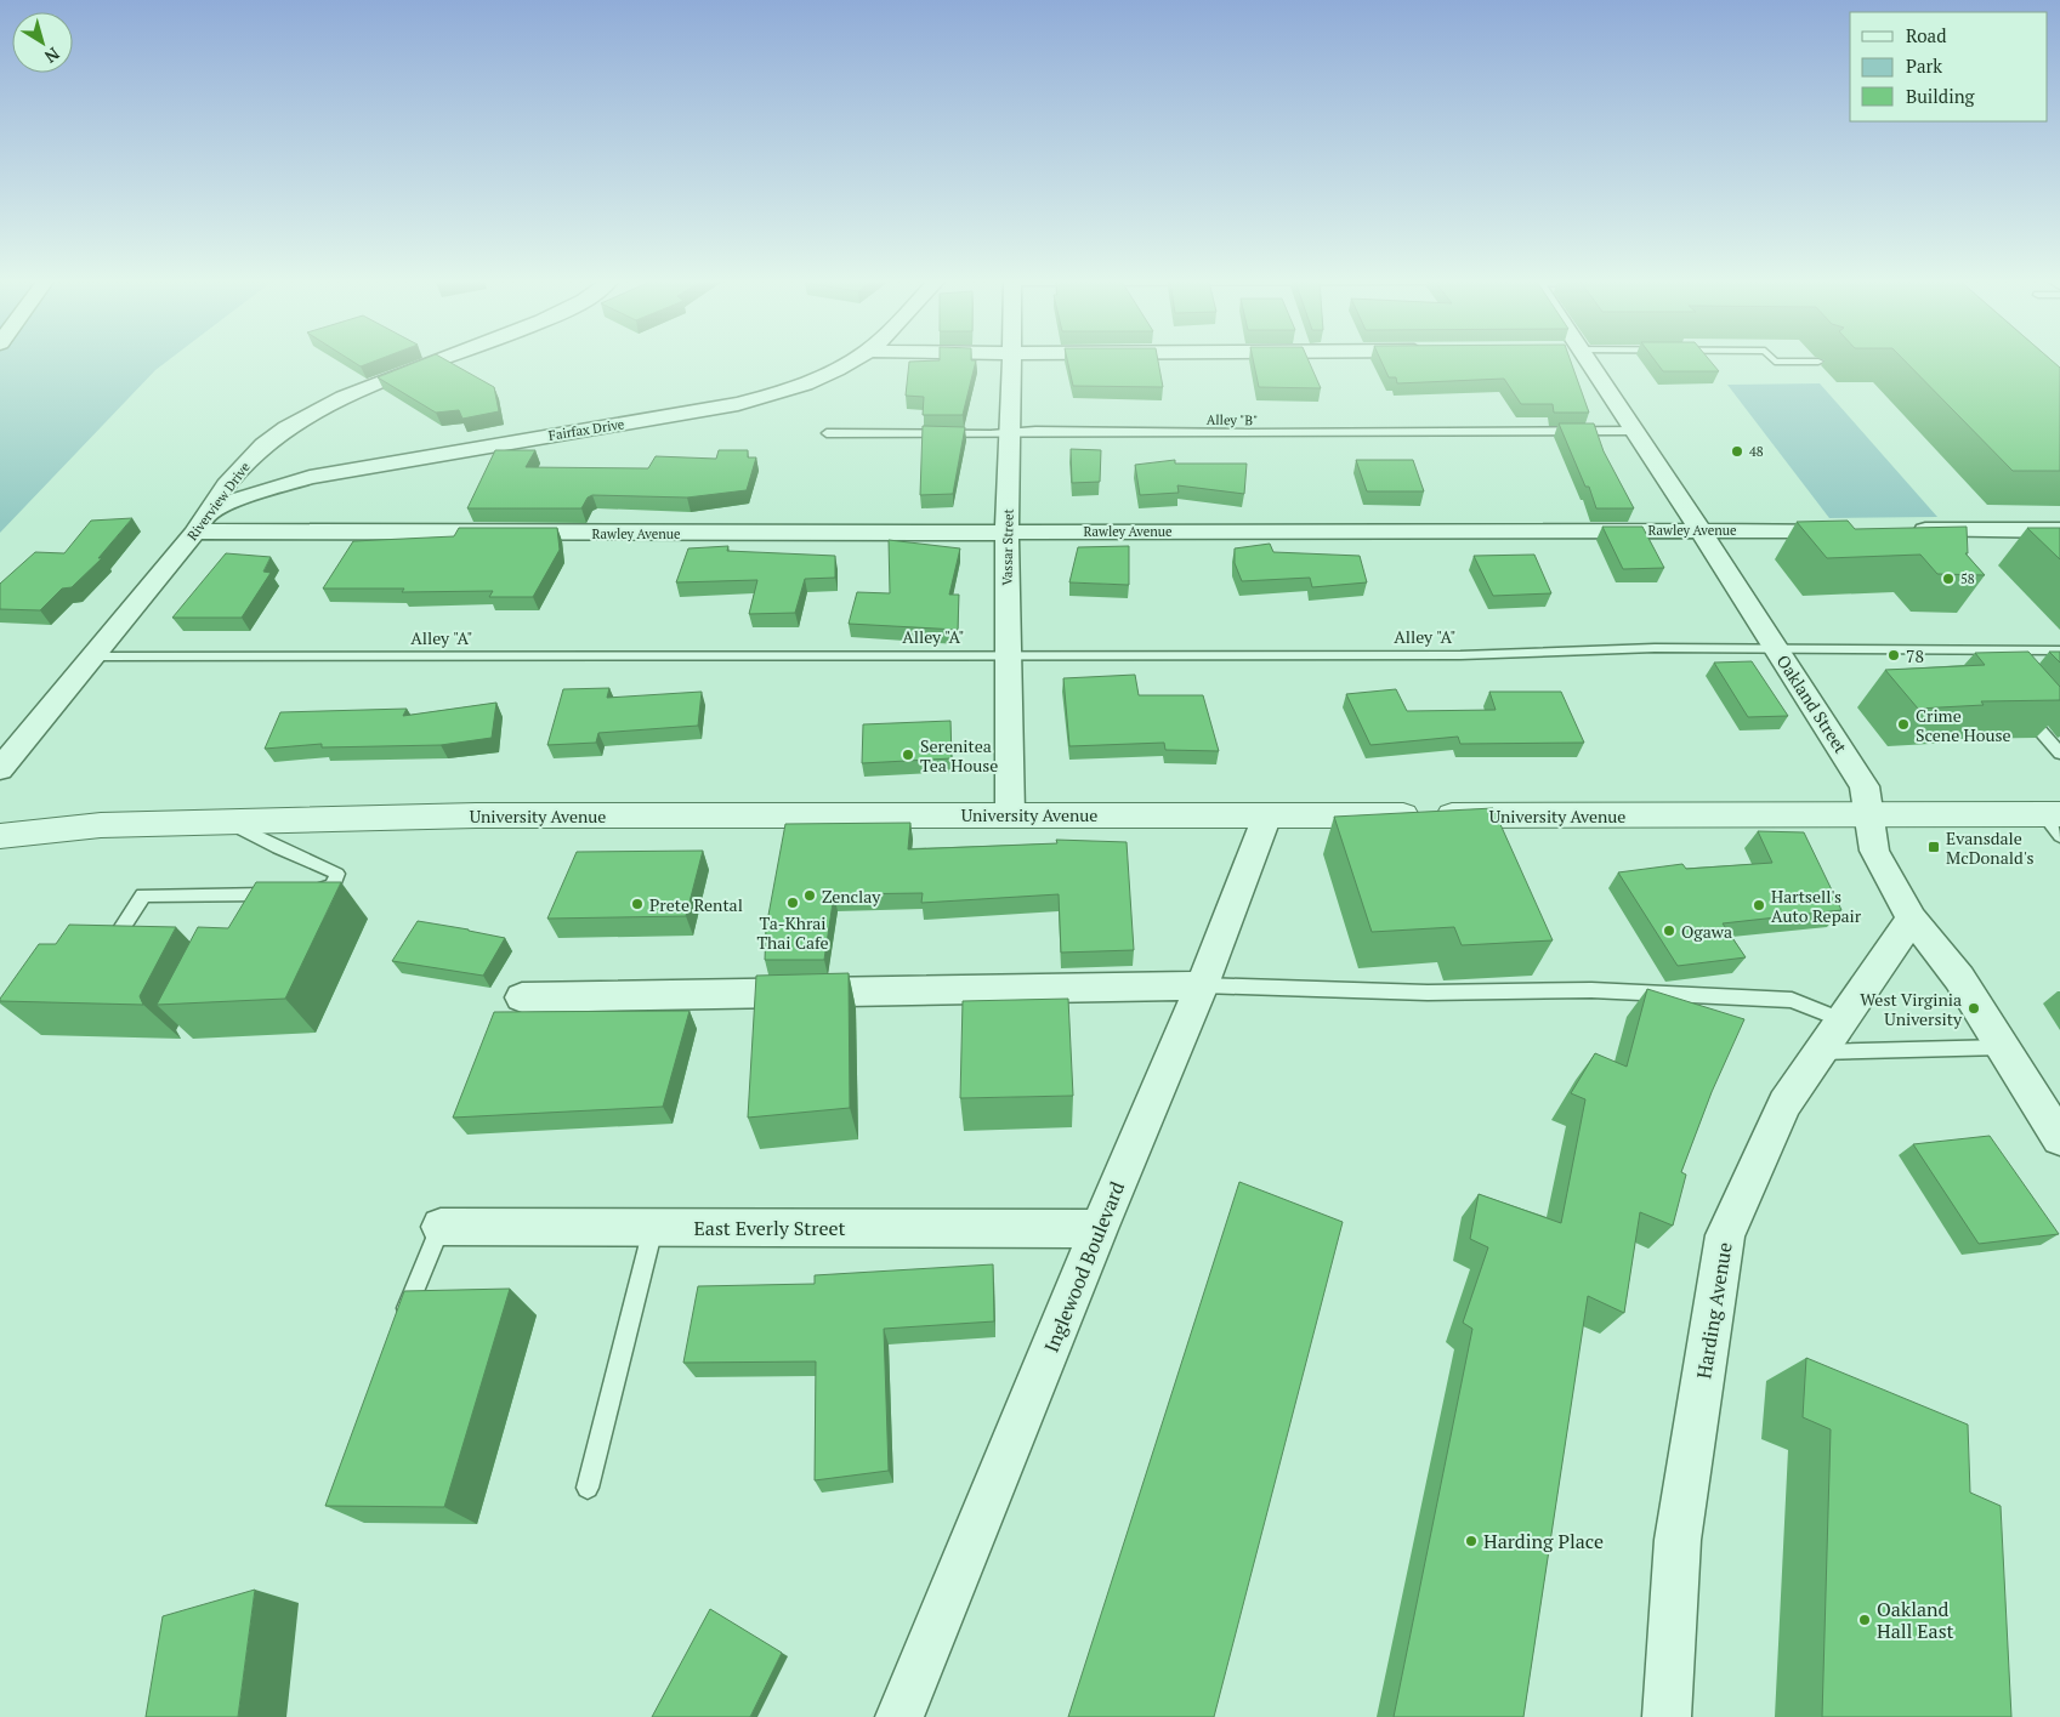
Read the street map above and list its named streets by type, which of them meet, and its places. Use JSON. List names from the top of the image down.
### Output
{
  "streets": {
    "street": [
      "Fairfax Drive",
      "Riverview Drive",
      "Rawley Avenue",
      "Vassar Street",
      "Oakland Street",
      "University Avenue",
      "East Everly Street",
      "Inglewood Boulevard",
      "Harding Avenue"
    ],
    "lane": ["Alley \"B\"", "Alley \"A\""]
  },
  "crossings": [
    ["Alley \"B\"", "Vassar Street"],
    ["Alley \"B\"", "Oakland Street"],
    ["Fairfax Drive", "Riverview Drive"],
    ["Fairfax Drive", "Rawley Avenue"],
    ["Riverview Drive", "Rawley Avenue"],
    ["Riverview Drive", "Alley \"A\""],
    ["Rawley Avenue", "Vassar Street"],
    ["Rawley Avenue", "Oakland Street"],
    ["Vassar Street", "Alley \"A\""],
    ["Vassar Street", "University Avenue"],
    ["Alley \"A\"", "Oakland Street"],
    ["Oakland Street", "University Avenue"],
    ["Oakland Street", "Harding Avenue"],
    ["University Avenue", "Inglewood Boulevard"],
    ["East Everly Street", "Inglewood Boulevard"]
  ],
  "places": {
    "other": [
      "48",
      "58",
      "78",
      "Crime Scene House",
      "Serenitea Tea House",
      "Zenclay",
      "Ta-Khrai Thai Cafe",
      "Prete Rental",
      "Hartsell's Auto Repair",
      "Ogawa",
      "West Virginia University",
      "Harding Place",
      "Oakland Hall East"
    ],
    "transit": ["Evansdale McDonald's"]
  },
  "legend": ["Road", "Park", "Building"],
  "north": "bottom right"
}
